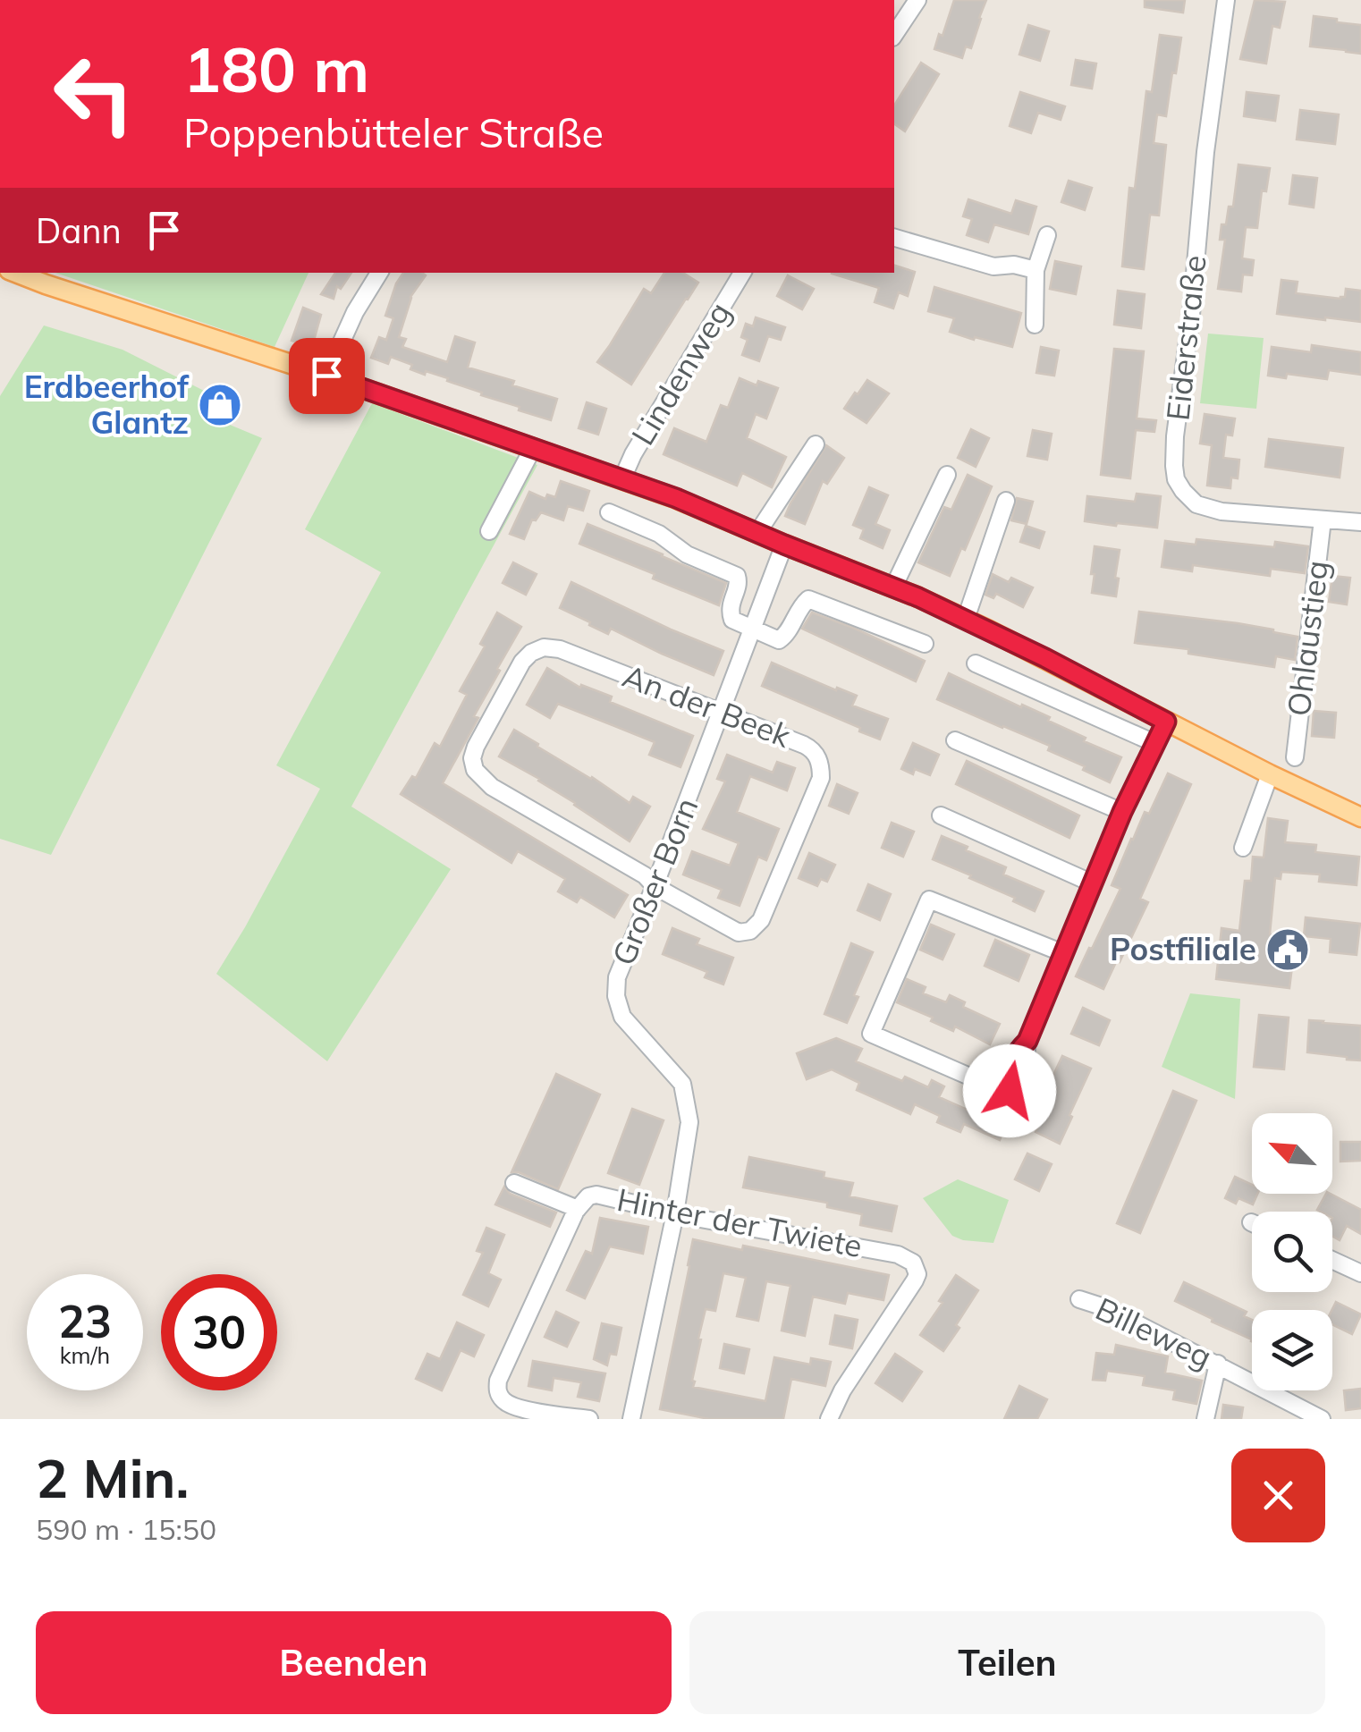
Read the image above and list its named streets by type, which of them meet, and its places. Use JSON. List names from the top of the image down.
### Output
{
  "streets": {
    "street": [
      "Eiderstraße",
      "Lindenweg",
      "Ohlaustieg",
      "An der Beek",
      "Großer Born",
      "Hinter der Twiete",
      "Billeweg"
    ]
  },
  "crossings": [
    ["Eiderstraße", "Ohlaustieg"],
    ["An der Beek", "Großer Born"],
    ["Großer Born", "Hinter der Twiete"]
  ],
  "places": {
    "shop": ["Erdbeerhof Glantz"],
    "public building": ["Postfiliale"]
  },
  "north": "top left",
  "page": {
    "turn": ["180 m", "Poppenbütteler Straße"],
    "then": "Dann",
    "speed": "23 km/h",
    "limit": "30",
    "heading": ["2 Min.", "590 m · 15:50"],
    "buttons": ["Beenden", "Teilen"]
  }
}
